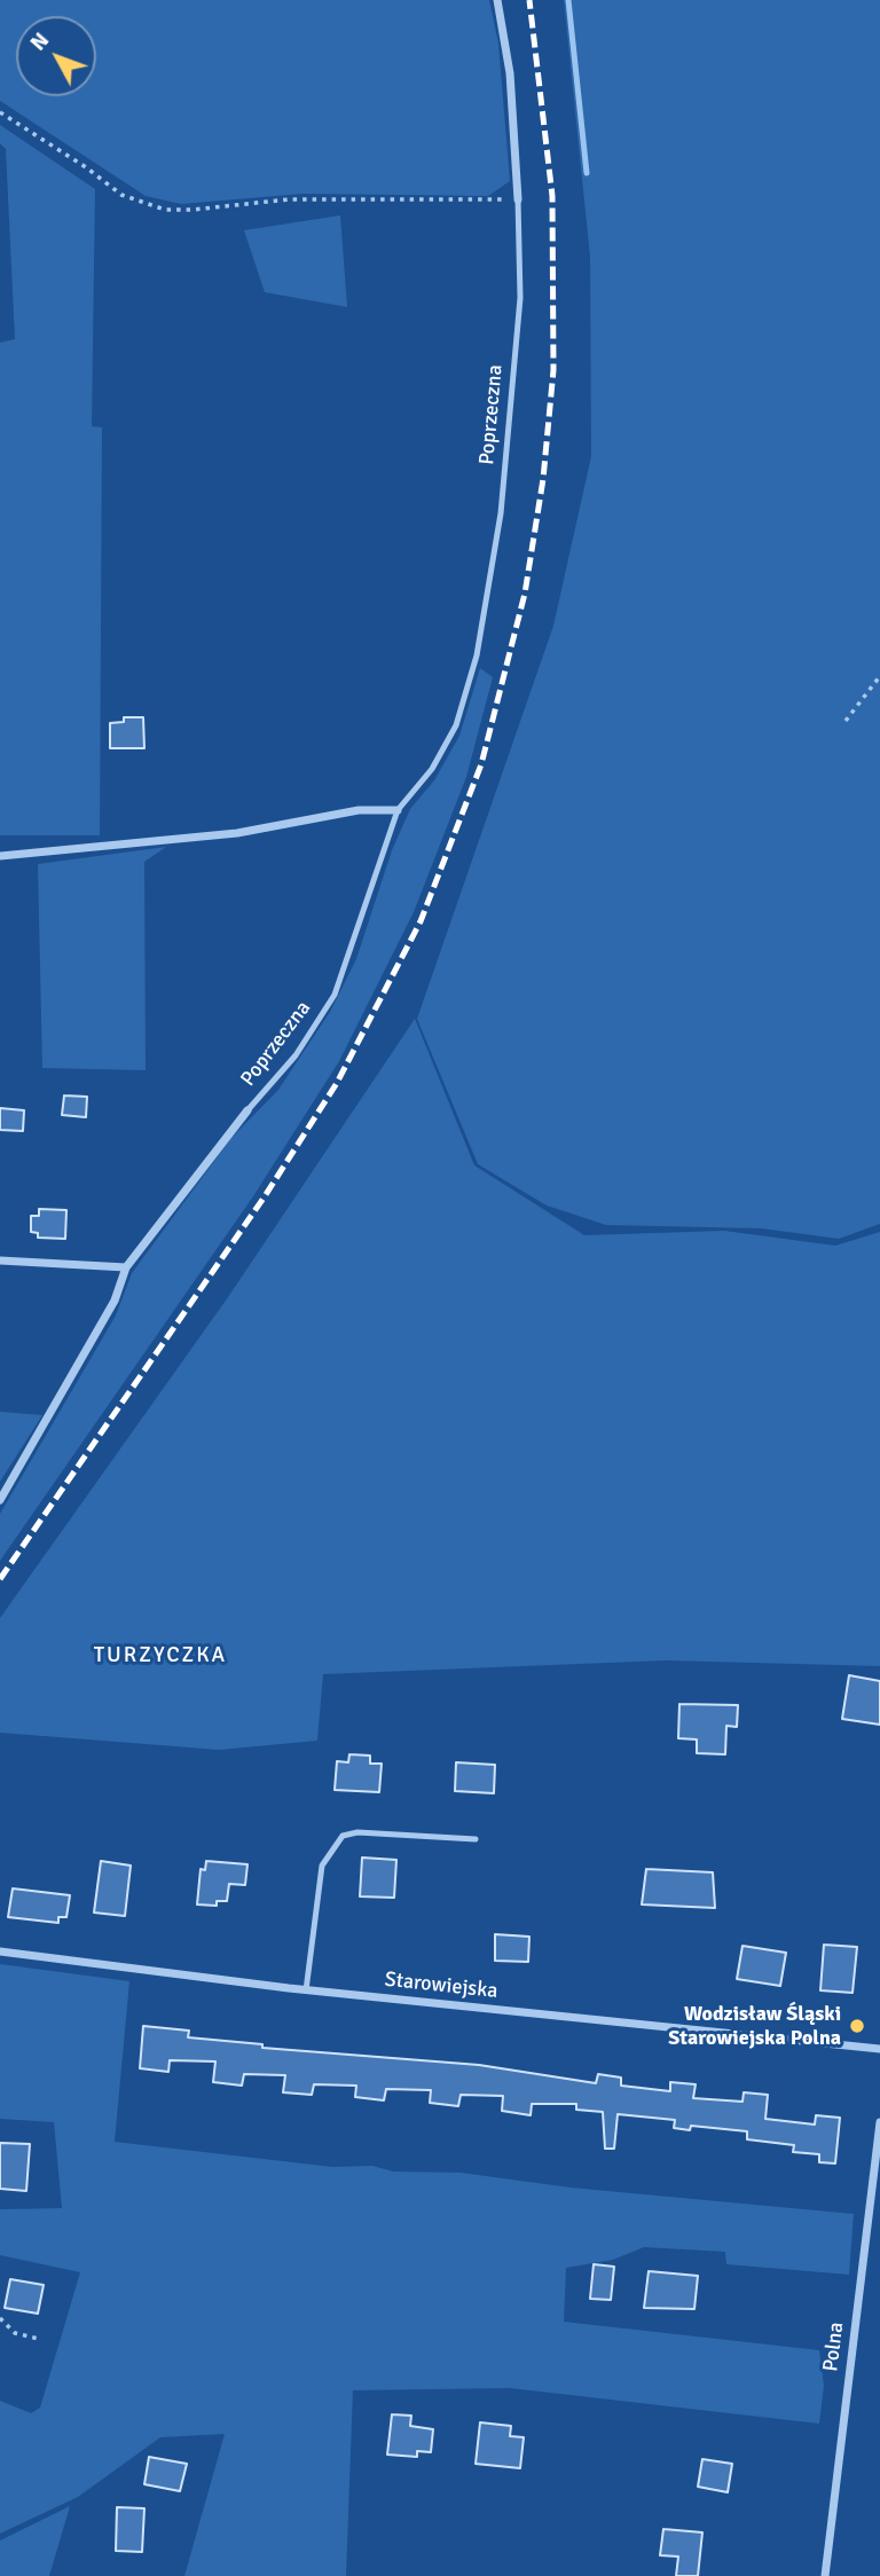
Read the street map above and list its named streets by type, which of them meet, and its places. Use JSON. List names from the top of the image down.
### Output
{
  "streets": {
    "street": ["Poprzeczna", "Starowiejska", "Polna"]
  },
  "districts": ["TURZYCZKA"],
  "places": ["Wodzisław Śląski Starowiejska Polna"],
  "north": "top left"
}
